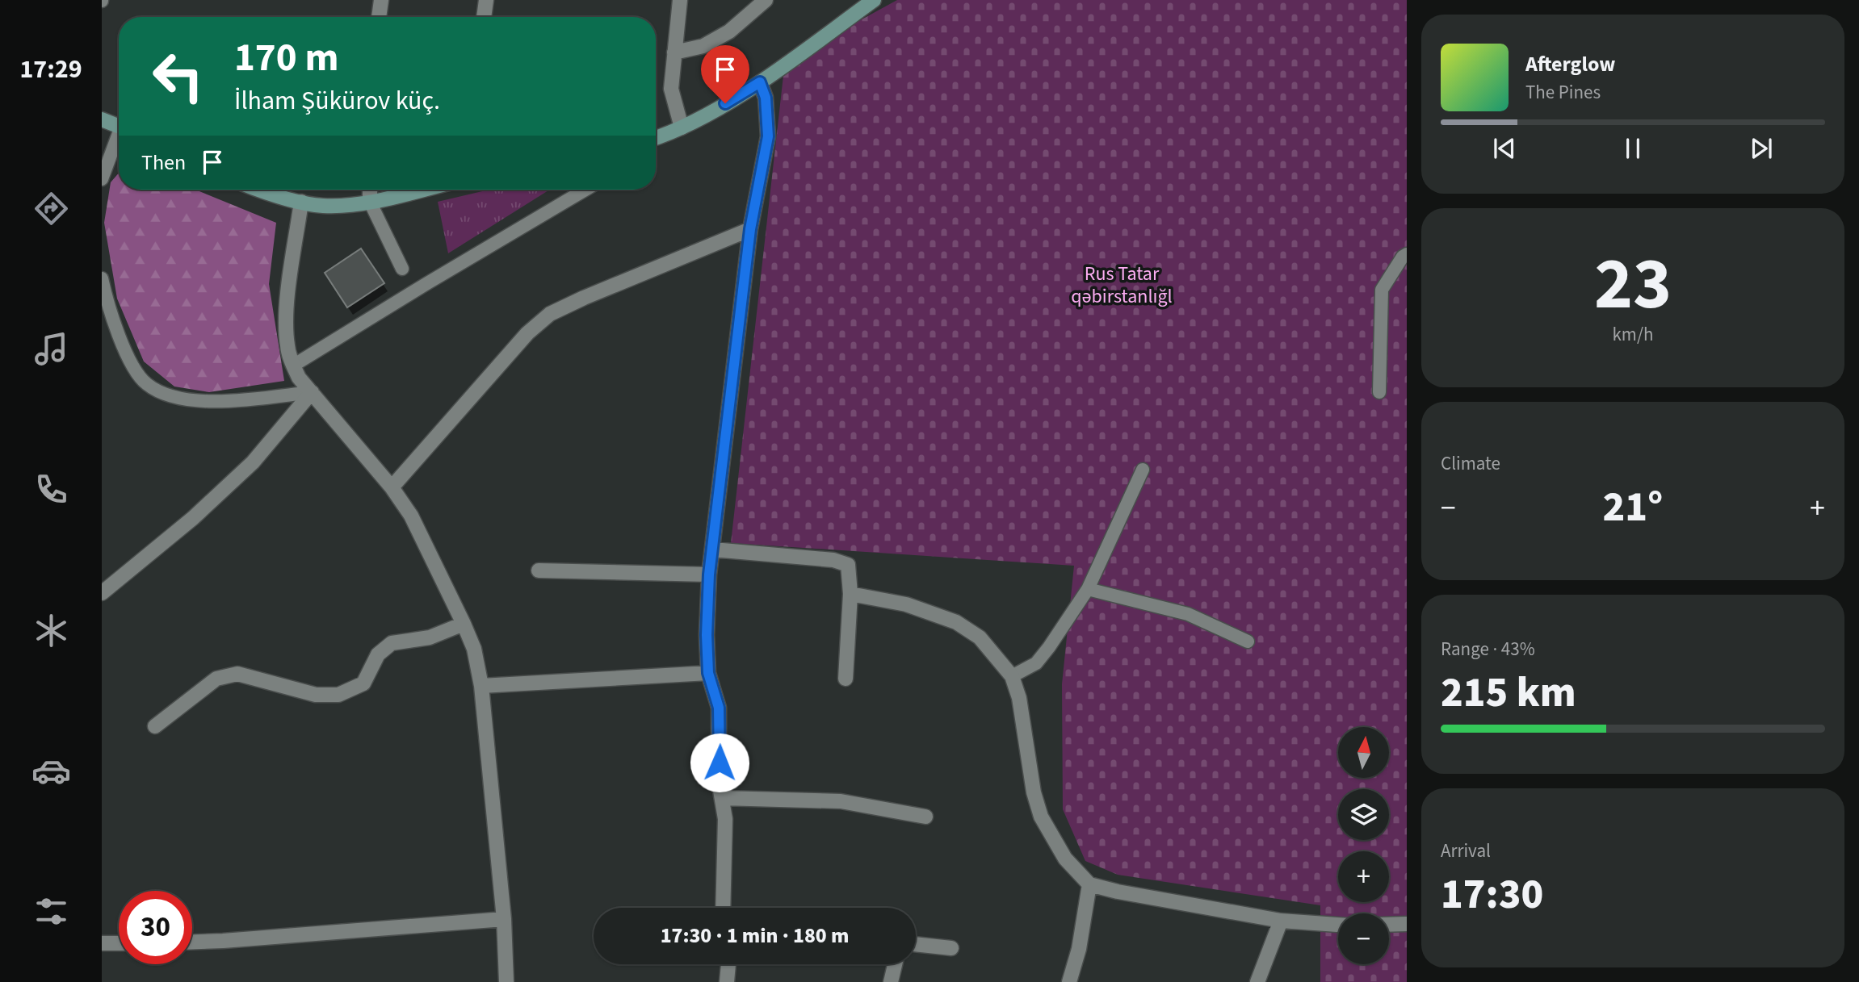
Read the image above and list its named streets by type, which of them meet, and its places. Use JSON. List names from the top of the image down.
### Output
{
  "parks": ["Rus Tatar qəbirstanlığl"],
  "north": "top",
  "page": {
    "tabs": "17:29",
    "turn": ["170 m", "İlham Şükürov küç."],
    "song": ["Afterglow", "The Pines"],
    "then": "Then",
    "tile": [
      ["23", "km/h"],
      "Climate",
      ["Range · 43%", "215 km"],
      ["Arrival", "17:30"]
    ],
    "heat": ["−", "21°", "+"],
    "map_buttons": ["+", "−"],
    "limit": "30",
    "trip": "17:30 · 1 min · 180 m"
  }
}
